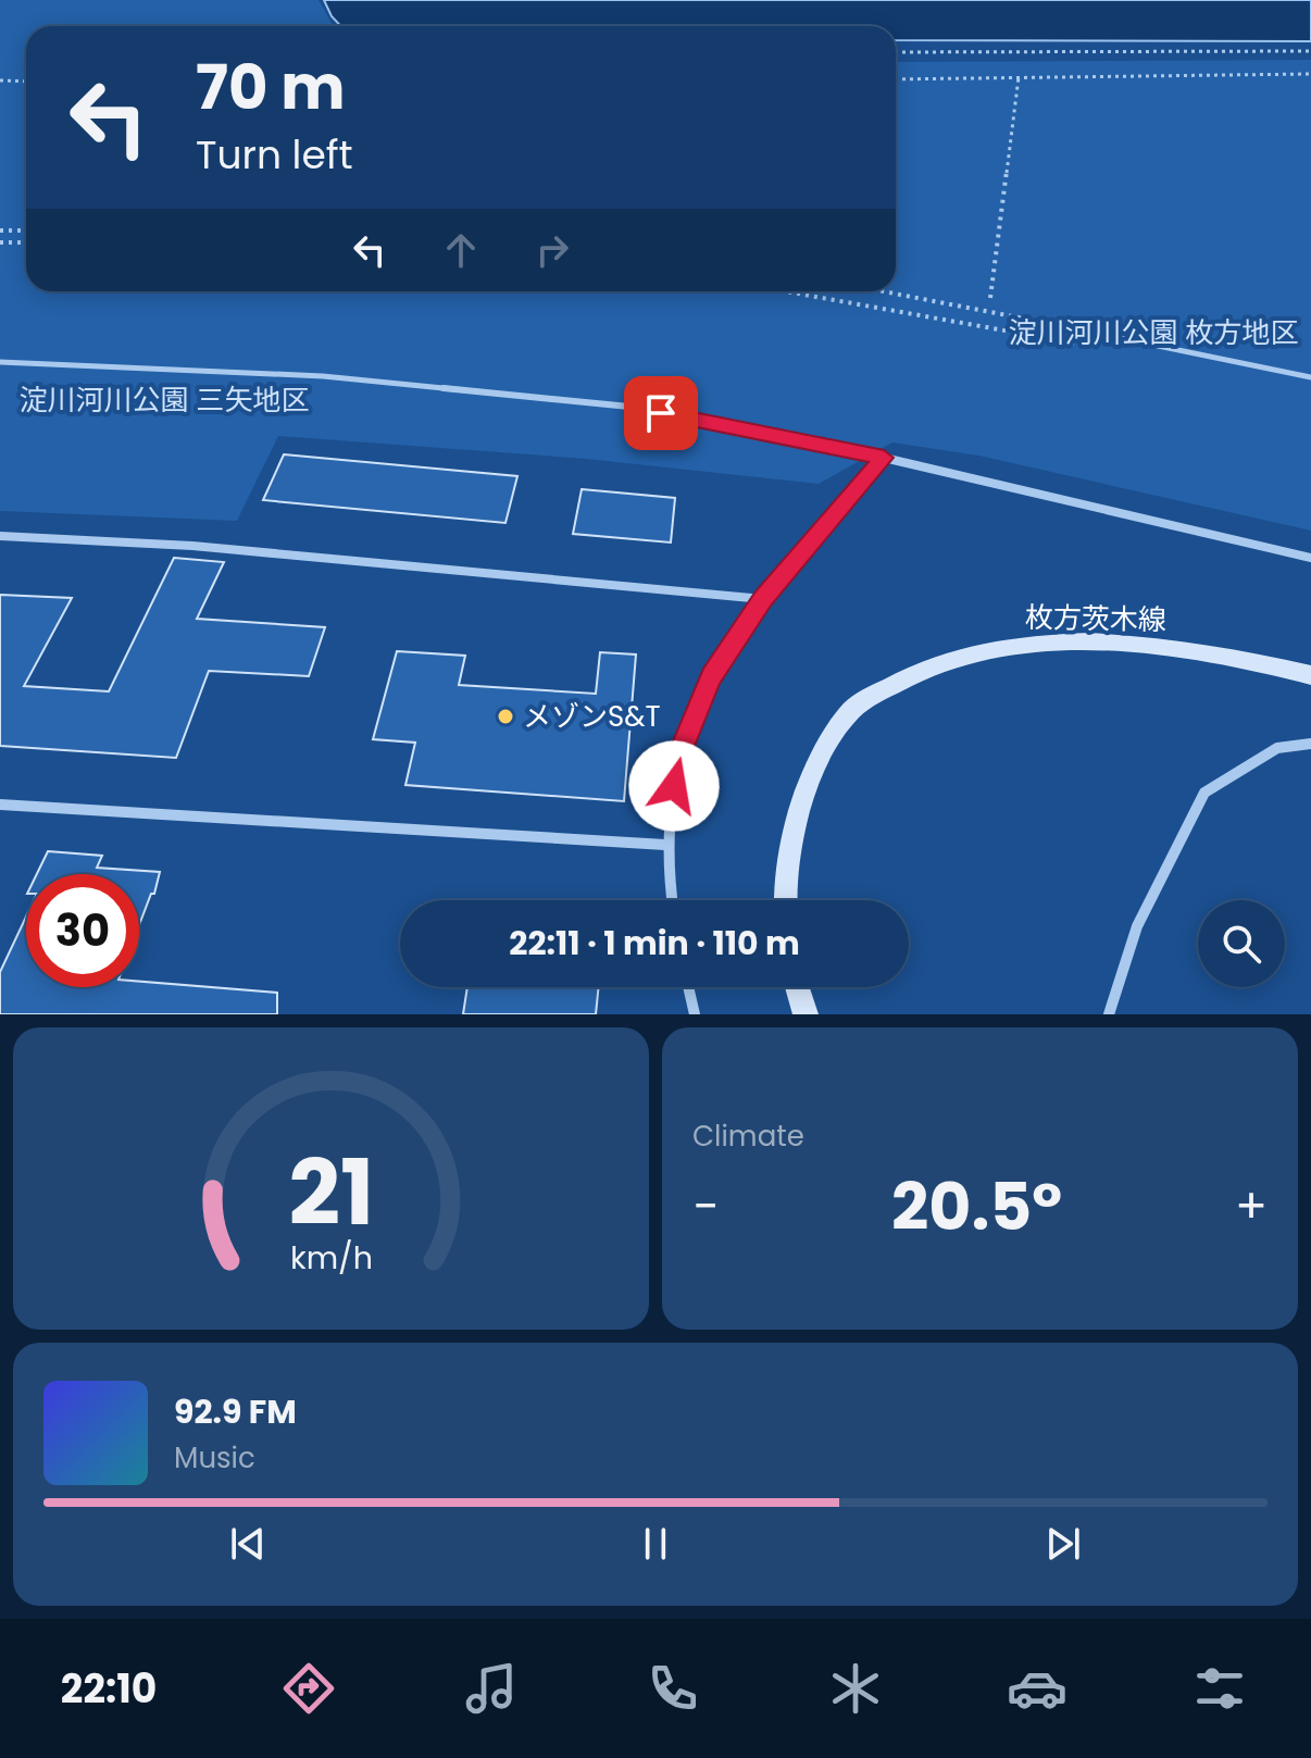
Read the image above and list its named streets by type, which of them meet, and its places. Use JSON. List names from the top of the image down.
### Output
{
  "streets": {
    "main road": ["枚方茨木線"]
  },
  "parks": ["淀川河川公園 枚方地区", "淀川河川公園 三矢地区"],
  "places": ["メゾンS&T"],
  "page": {
    "turn": ["70 m", "Turn left"],
    "limit": "30",
    "trip": "22:11 · 1 min · 110 m",
    "tile": "Climate",
    "heat": ["−", "20.5°", "+"],
    "song": ["92.9 FM", "Music"],
    "tabs": "22:10",
    "gauge": ["21", "km/h"]
  }
}
